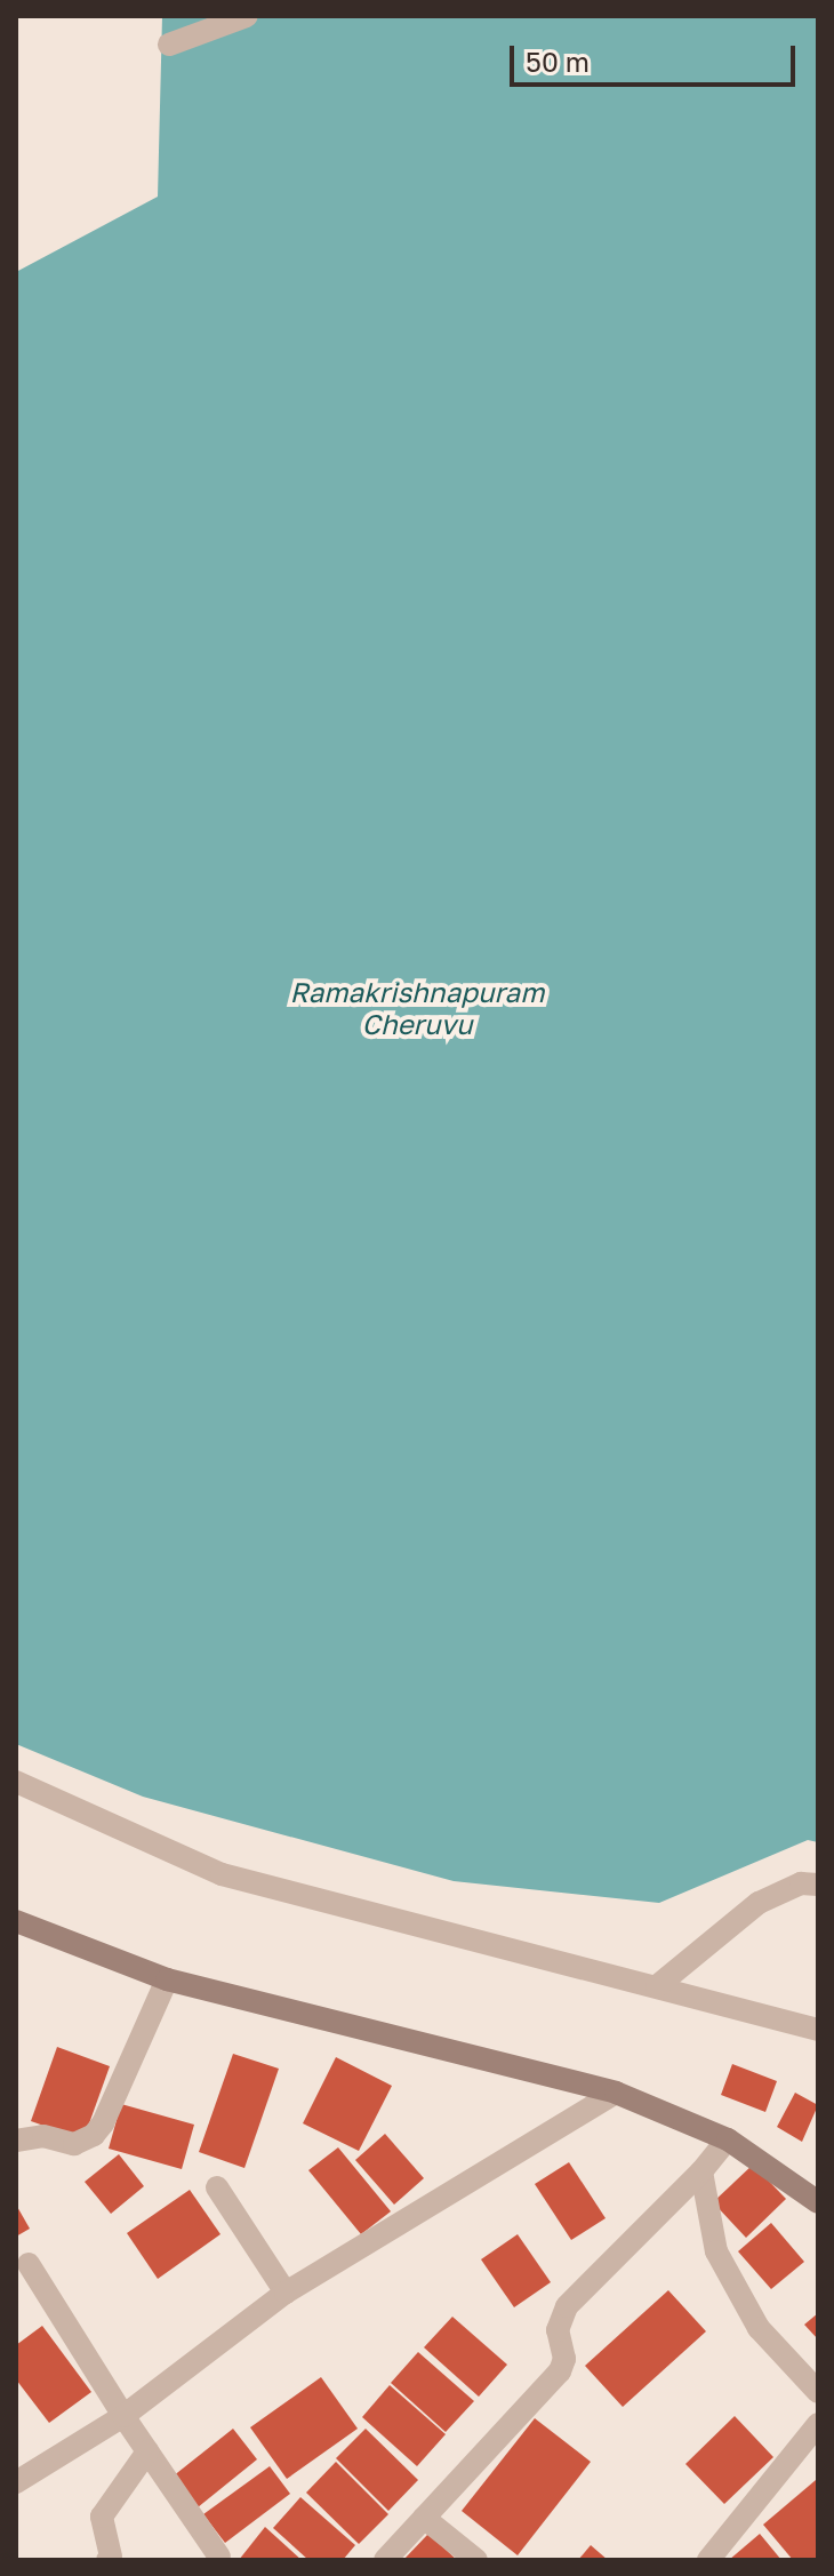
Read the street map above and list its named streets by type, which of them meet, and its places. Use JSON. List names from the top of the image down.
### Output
{
  "water": ["Ramakrishnapuram Cheruvu"],
  "scale_bar": "50 m"
}
